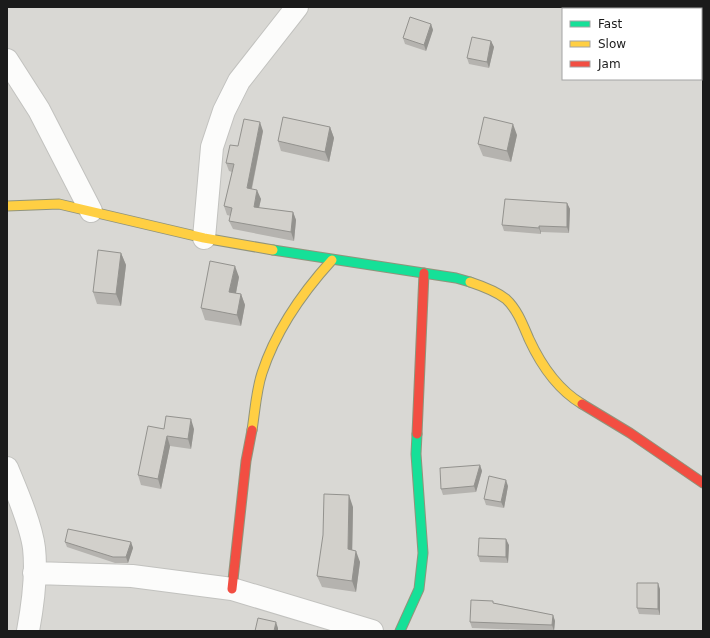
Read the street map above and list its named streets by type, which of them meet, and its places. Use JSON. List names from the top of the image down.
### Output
{
  "legend": ["Fast", "Slow", "Jam"]
}
